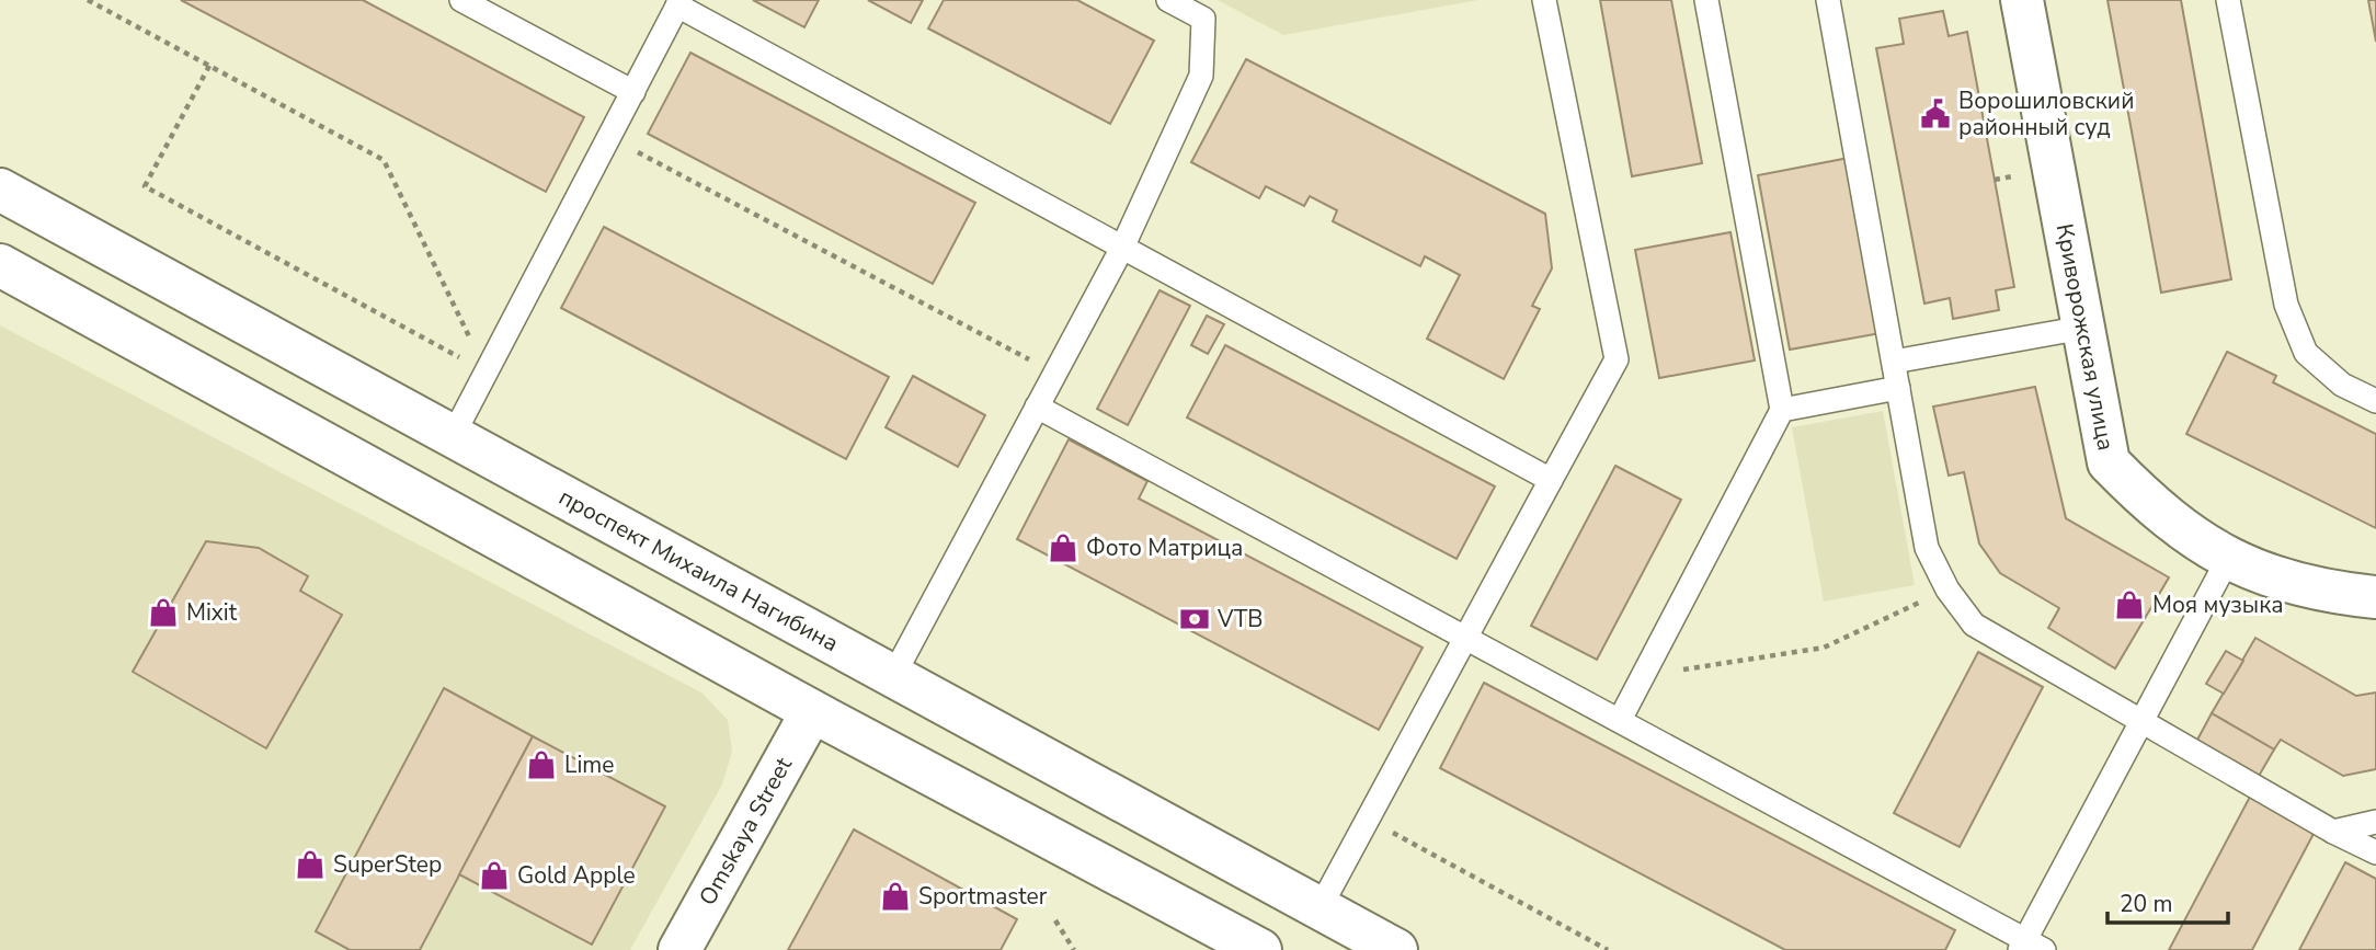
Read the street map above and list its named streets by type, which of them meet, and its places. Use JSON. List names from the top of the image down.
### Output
{
  "streets": {
    "main road": ["Криворожская улица", "проспект Михаила Нагибина", "Omskaya Street"]
  },
  "places": {
    "public building": ["Ворошиловский районный суд"],
    "shop": [
      "Фото Матрица",
      "Моя музыка",
      "Mixit",
      "Lime",
      "SuperStep",
      "Gold Apple",
      "Sportmaster"
    ],
    "bank": ["VTB"]
  },
  "scale_bar": "20 m"
}
